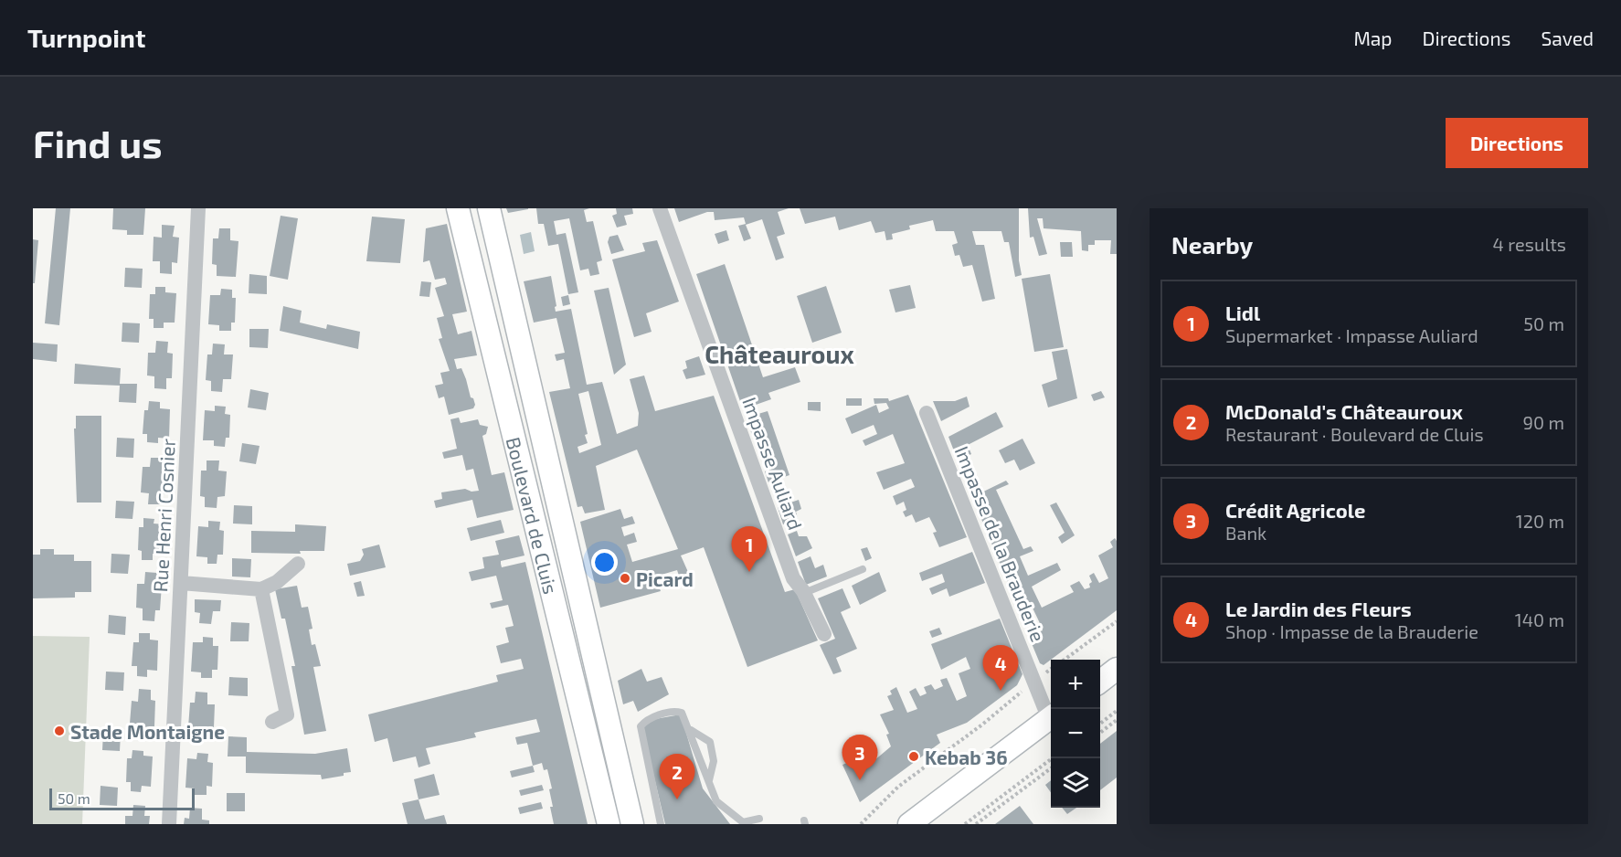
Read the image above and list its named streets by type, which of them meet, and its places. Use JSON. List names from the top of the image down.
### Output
{
  "streets": {
    "main road": ["Boulevard de Cluis"],
    "street": ["Impasse Auliard", "Rue Henri Cosnier", "Impasse de la Brauderie"]
  },
  "districts": ["Châteauroux"],
  "places": ["Picard", "Stade Montaigne", "Kebab 36"],
  "scale_bar": "50 m",
  "page": {
    "header": "Turnpoint",
    "nav": ["Map", "Directions", "Saved"],
    "buttons": "Directions",
    "title": "Find us",
    "heading": ["Nearby", "4 results"],
    "list": [
      {
        "mark": "1",
        "name": "Lidl",
        "note": "Supermarket · Impasse Auliard",
        "value": "50 m"
      },
      {
        "mark": "2",
        "name": "McDonald's Châteauroux",
        "note": "Restaurant · Boulevard de Cluis",
        "value": "90 m"
      },
      {
        "mark": "3",
        "name": "Crédit Agricole",
        "note": "Bank",
        "value": "120 m"
      },
      {
        "mark": "4",
        "name": "Le Jardin des Fleurs",
        "note": "Shop · Impasse de la Brauderie",
        "value": "140 m"
      }
    ],
    "pins": [
      "1",
      "4",
      "3",
      "2"
    ],
    "map_buttons": ["+", "−"],
    "scale": "50 m"
  }
}
